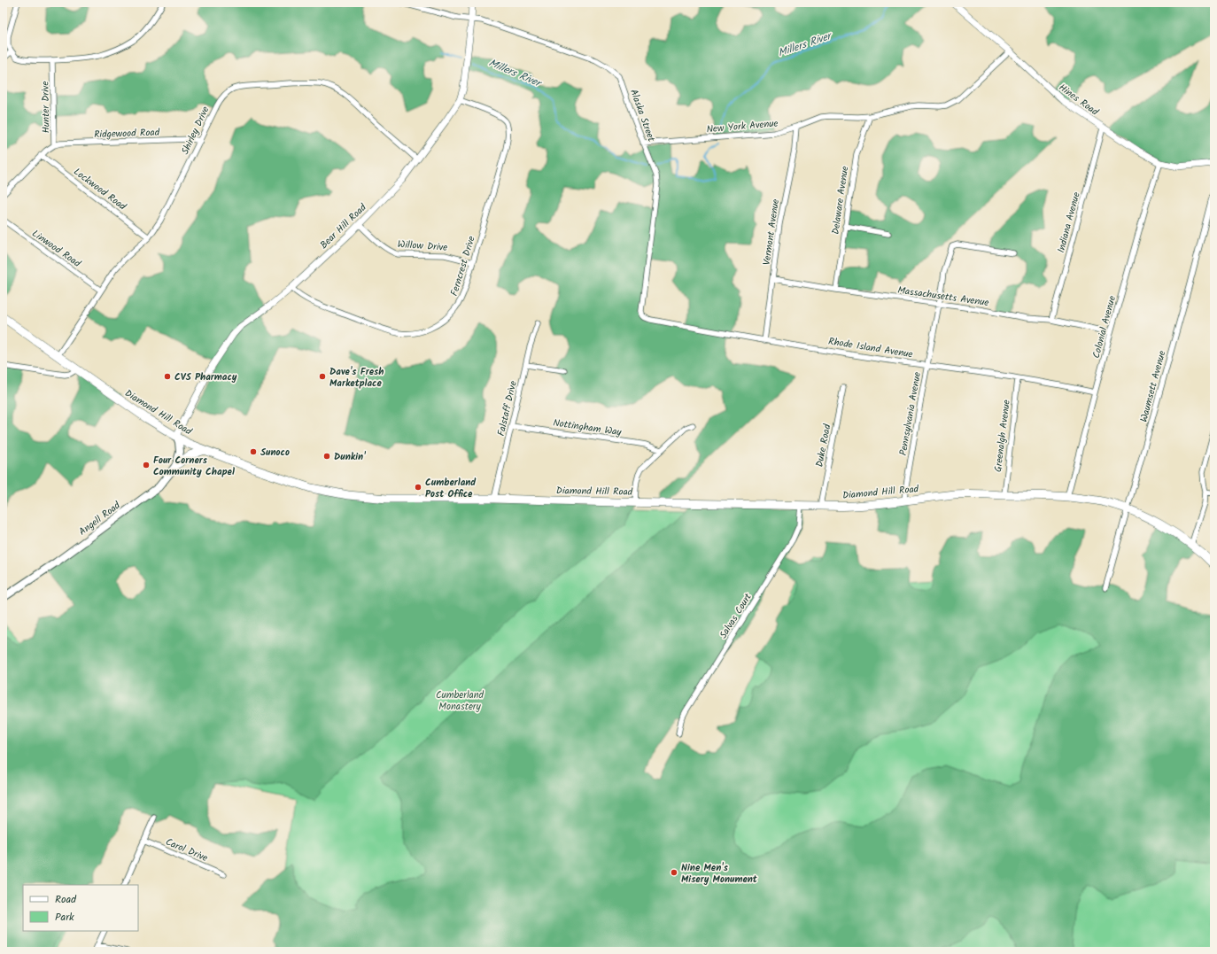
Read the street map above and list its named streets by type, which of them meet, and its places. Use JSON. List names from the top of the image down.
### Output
{
  "streets": {
    "main road": ["Diamond Hill Road", "Angell Road"],
    "street": [
      "Hines Road",
      "Hunter Drive",
      "Alaska Street",
      "New York Avenue",
      "Shirley Drive",
      "Ridgewood Road",
      "Lockwood Road",
      "Delaware Avenue",
      "Indiana Avenue",
      "Bear Hill Road",
      "Vermont Avenue",
      "Willow Drive",
      "Linwood Road",
      "Ferncrest Drive",
      "Massachusetts Avenue",
      "Colonial Avenue",
      "Rhode Island Avenue",
      "Waumsett Avenue",
      "Falstaff Drive",
      "Pennsylvania Avenue",
      "Nottingham Way",
      "Greenalgh Avenue",
      "Duke Road",
      "Salvas Court",
      "Carol Drive"
    ]
  },
  "crossings": [
    ["Hines Road", "New York Avenue"],
    ["Hines Road", "Indiana Avenue"],
    ["Hines Road", "Colonial Avenue"],
    ["Hunter Drive", "Ridgewood Road"],
    ["Hunter Drive", "Lockwood Road"],
    ["Alaska Street", "New York Avenue"],
    ["Alaska Street", "Bear Hill Road"],
    ["Alaska Street", "Rhode Island Avenue"],
    ["New York Avenue", "Delaware Avenue"],
    ["New York Avenue", "Vermont Avenue"],
    ["Shirley Drive", "Ridgewood Road"],
    ["Shirley Drive", "Lockwood Road"],
    ["Shirley Drive", "Bear Hill Road"],
    ["Shirley Drive", "Linwood Road"],
    ["Shirley Drive", "Diamond Hill Road"],
    ["Delaware Avenue", "Massachusetts Avenue"],
    ["Indiana Avenue", "Massachusetts Avenue"],
    ["Bear Hill Road", "Willow Drive"],
    ["Bear Hill Road", "Ferncrest Drive"],
    ["Bear Hill Road", "Diamond Hill Road"],
    ["Bear Hill Road", "Angell Road"],
    ["Vermont Avenue", "Massachusetts Avenue"],
    ["Vermont Avenue", "Rhode Island Avenue"],
    ["Willow Drive", "Ferncrest Drive"],
    ["Massachusetts Avenue", "Colonial Avenue"],
    ["Massachusetts Avenue", "Pennsylvania Avenue"],
    ["Colonial Avenue", "Rhode Island Avenue"],
    ["Colonial Avenue", "Diamond Hill Road"],
    ["Rhode Island Avenue", "Pennsylvania Avenue"],
    ["Rhode Island Avenue", "Greenalgh Avenue"],
    ["Waumsett Avenue", "Diamond Hill Road"],
    ["Falstaff Drive", "Diamond Hill Road"],
    ["Falstaff Drive", "Nottingham Way"],
    ["Diamond Hill Road", "Pennsylvania Avenue"],
    ["Diamond Hill Road", "Greenalgh Avenue"],
    ["Diamond Hill Road", "Duke Road"],
    ["Diamond Hill Road", "Angell Road"],
    ["Diamond Hill Road", "Salvas Court"]
  ],
  "water": ["Millers River"],
  "parks": ["Cumberland Monastery"],
  "places": [
    "CVS Pharmacy",
    "Dave's Fresh Marketplace",
    "Sunoco",
    "Dunkin'",
    "Four Corners Community Chapel",
    "Cumberland Post Office",
    "Nine Men's Misery Monument"
  ],
  "legend": ["Road", "Park"]
}
